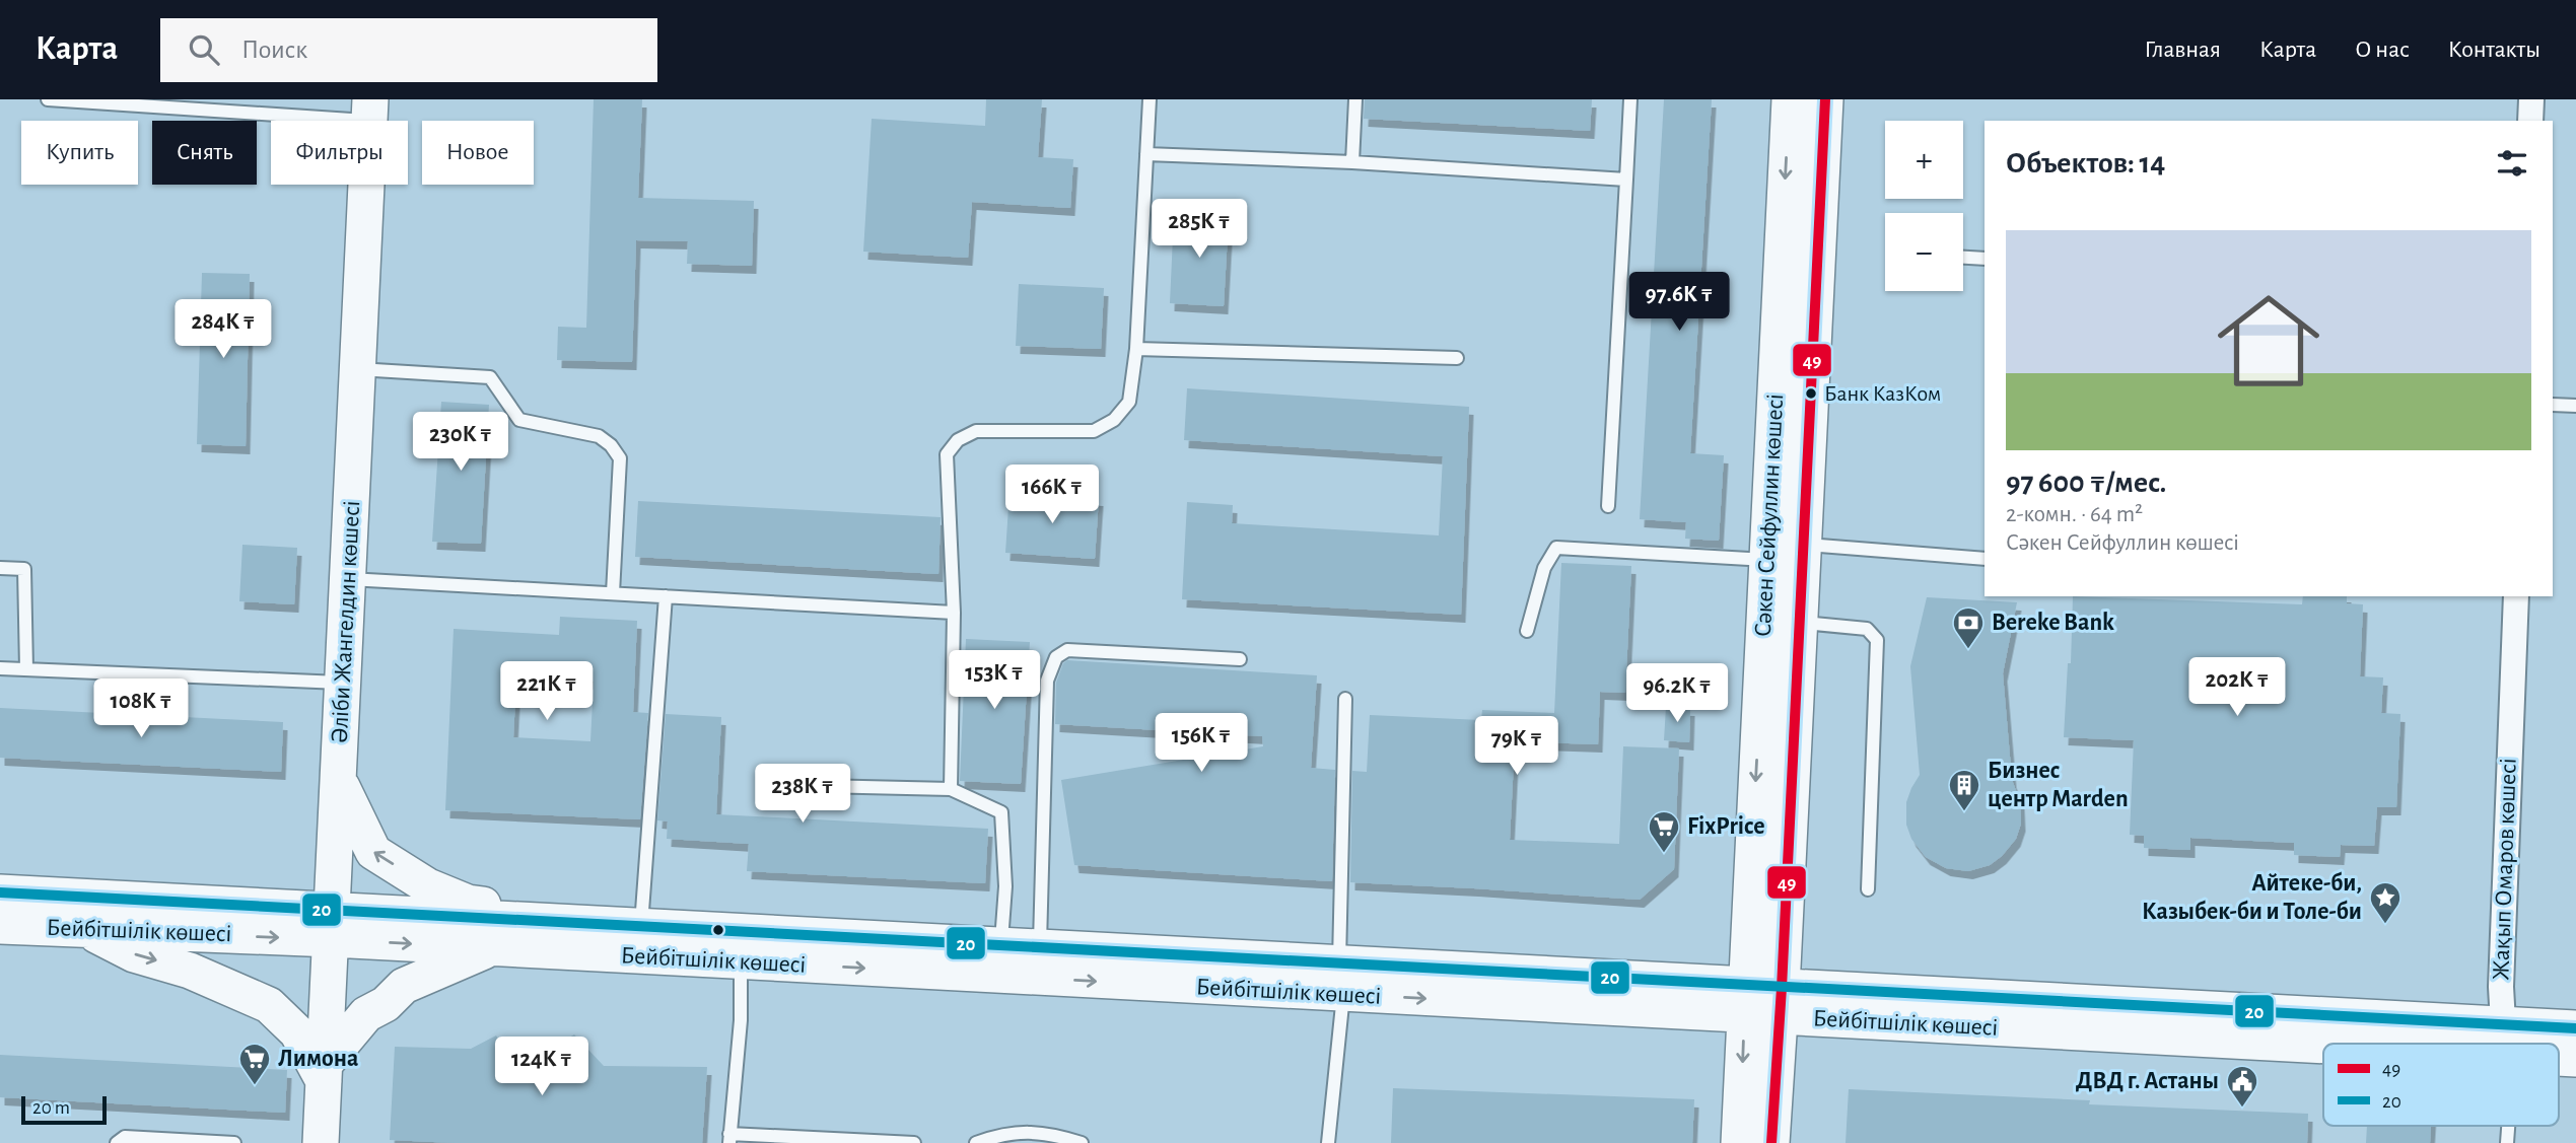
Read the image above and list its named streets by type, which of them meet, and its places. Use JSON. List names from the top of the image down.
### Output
{
  "streets": {
    "main road": ["Сәкен Сейфуллин көшесі", "Әліби Жангелдин көшесі", "Бейбітшілік көшесі"],
    "street": ["Жақып Омаров көшесі"]
  },
  "crossings": [
    ["Сәкен Сейфуллин көшесі", "Бейбітшілік көшесі"],
    ["Әліби Жангелдин көшесі", "Бейбітшілік көшесі"],
    ["Жақып Омаров көшесі", "Бейбітшілік көшесі"]
  ],
  "places": {
    "other": ["Банк КазКом"],
    "bank": ["Bereke Bank"],
    "building": ["Бизнес центр Marden"],
    "supermarket": ["FixPrice", "Лимона"],
    "place": ["Айтеке-би, Казыбек-би и Толе-би"],
    "public building": ["ДВД г. Астаны"]
  },
  "lines": ["transit line 49", "transit line 20"],
  "legend": ["49", "20"],
  "scale_bar": "20 m",
  "page": {
    "header": "Карта",
    "search": "Поиск",
    "nav": [
      "Главная",
      "Карта",
      "О нас",
      "Контакты"
    ],
    "map_buttons": ["+", "−"],
    "chip": [
      "Купить",
      "Снять",
      "Фильтры",
      "Новое"
    ],
    "heading": "Объектов: 14",
    "price": [
      "285K ₸",
      "97.6K ₸",
      "284K ₸",
      "230K ₸",
      "166K ₸",
      "153K ₸",
      "202K ₸",
      "221K ₸",
      "96.2K ₸",
      "108K ₸",
      "156K ₸",
      "79K ₸",
      "238K ₸",
      "124K ₸"
    ],
    "list": [
      {
        "name": "97 600 ₸/мес.",
        "note": "2-комн. · 64 m² · Сәкен Сейфуллин көшесі"
      }
    ],
    "scale": "20 m"
  }
}
